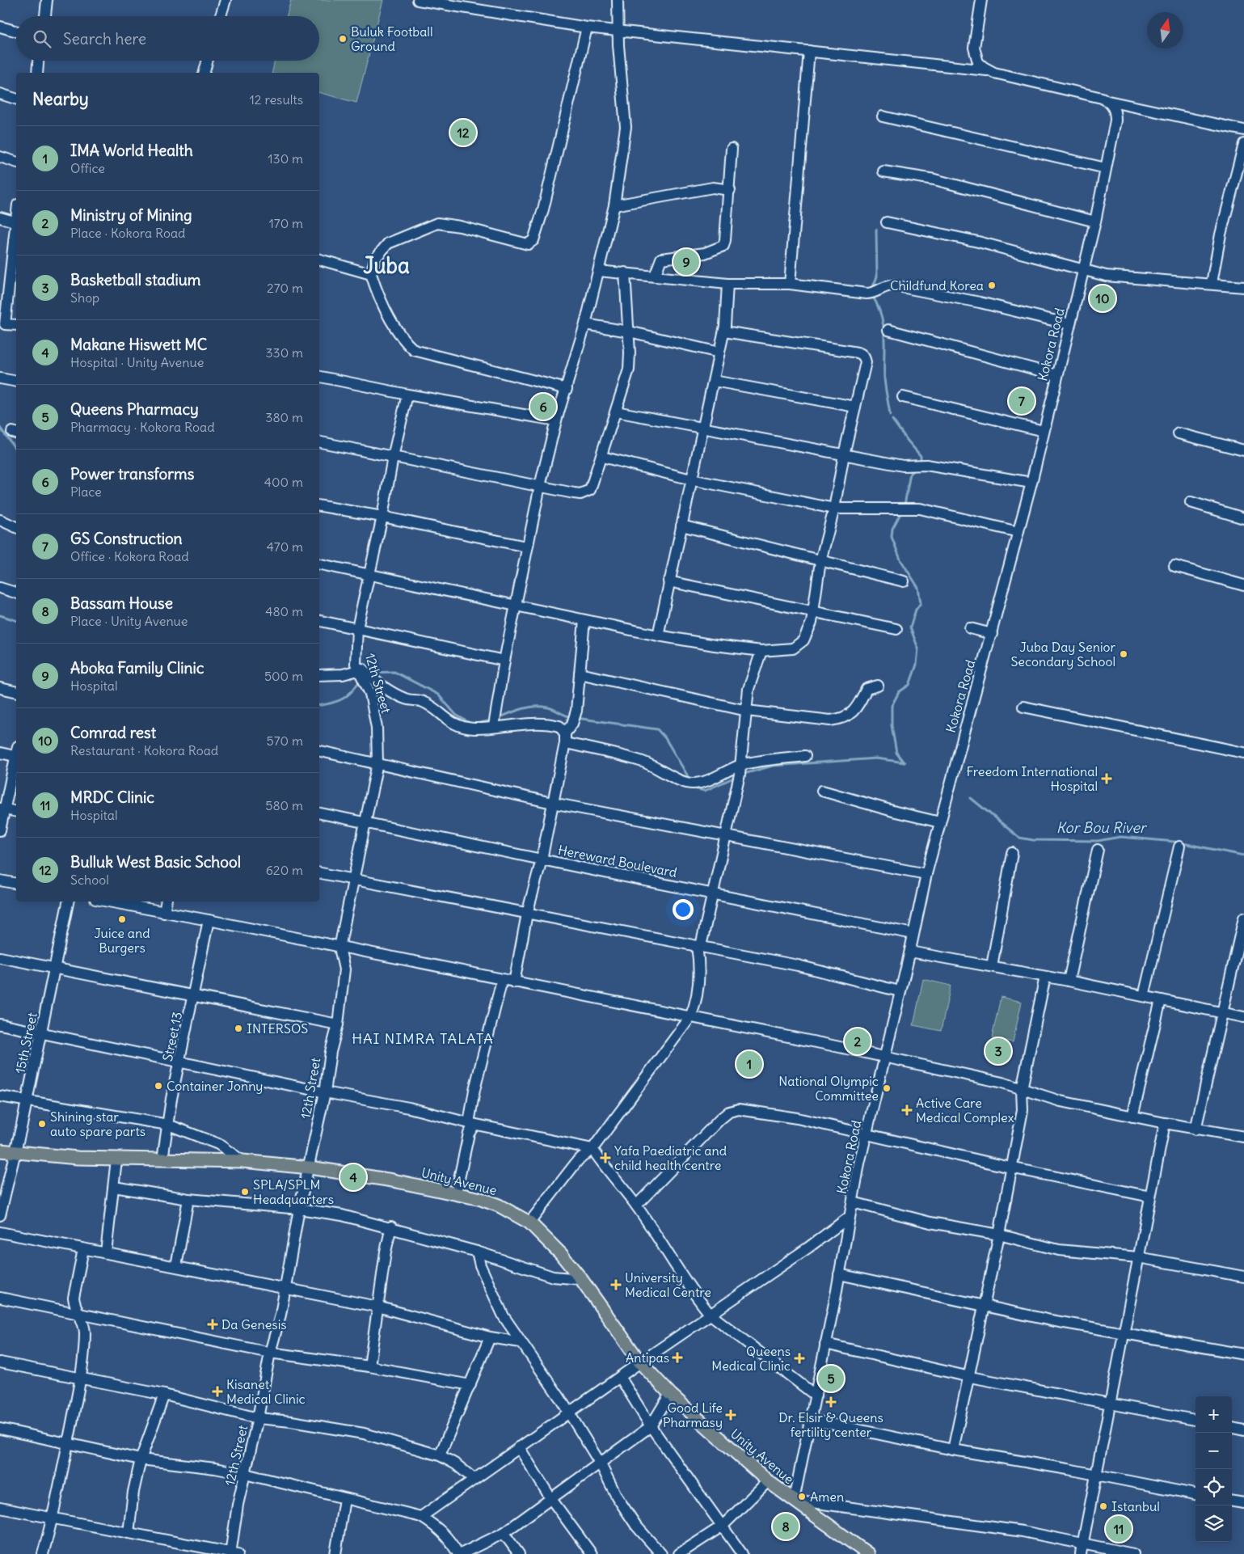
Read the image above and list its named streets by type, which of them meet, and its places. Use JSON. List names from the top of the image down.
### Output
{
  "streets": {
    "main road": ["Unity Avenue"],
    "street": [
      "Kokora Road",
      "12th Street",
      "Hereward Boulevard",
      "Street 13",
      "15th Street"
    ]
  },
  "crossings": [
    ["Kokora Road", "Hereward Boulevard"],
    ["Kokora Road", "Unity Avenue"],
    ["12th Street", "Hereward Boulevard"],
    ["12th Street", "Unity Avenue"],
    ["Street 13", "Unity Avenue"],
    ["15th Street", "Unity Avenue"]
  ],
  "districts": ["Juba", "HAI NIMRA TALATA"],
  "water": ["Kor Bou River"],
  "places": {
    "other": [
      "Buluk Football Ground",
      "Childfund Korea",
      "Juba Day Senior Secondary School",
      "Juice and Burgers",
      "INTERSOS",
      "Container Jonny",
      "National Olympic Committee",
      "Shining star auto spare parts",
      "SPLA/SPLM Headquarters",
      "Amen",
      "Istanbul"
    ],
    "health": [
      "Freedom International Hospital",
      "Active Care Medical Complex",
      "Yafa Paediatric and child health centre",
      "University Medical Centre",
      "Da Genesis",
      "Antipas",
      "Queens Medical Clinic",
      "Kisanet Medical Clinic",
      "Dr. Elsir & Queens fertility center",
      "Good Life Pharmasy"
    ]
  },
  "north": "top",
  "page": {
    "search": "Search here",
    "heading": ["Nearby", "12 results"],
    "pins": [
      "12",
      "9",
      "10",
      "7",
      "6",
      "2",
      "3",
      "1",
      "4",
      "5",
      "8",
      "11"
    ],
    "list": [
      {
        "mark": "1",
        "name": "IMA World Health",
        "note": "Office",
        "value": "130 m"
      },
      {
        "mark": "2",
        "name": "Ministry of Mining",
        "note": "Place · Kokora Road",
        "value": "170 m"
      },
      {
        "mark": "3",
        "name": "Basketball stadium",
        "note": "Shop",
        "value": "270 m"
      },
      {
        "mark": "4",
        "name": "Makane Hiswett MC",
        "note": "Hospital · Unity Avenue",
        "value": "330 m"
      },
      {
        "mark": "5",
        "name": "Queens Pharmacy",
        "note": "Pharmacy · Kokora Road",
        "value": "380 m"
      },
      {
        "mark": "6",
        "name": "Power transforms",
        "note": "Place",
        "value": "400 m"
      },
      {
        "mark": "7",
        "name": "GS Construction",
        "note": "Office · Kokora Road",
        "value": "470 m"
      },
      {
        "mark": "8",
        "name": "Bassam House",
        "note": "Place · Unity Avenue",
        "value": "480 m"
      },
      {
        "mark": "9",
        "name": "Aboka Family Clinic",
        "note": "Hospital",
        "value": "500 m"
      },
      {
        "mark": "10",
        "name": "Comrad rest",
        "note": "Restaurant · Kokora Road",
        "value": "570 m"
      },
      {
        "mark": "11",
        "name": "MRDC Clinic",
        "note": "Hospital",
        "value": "580 m"
      },
      {
        "mark": "12",
        "name": "Bulluk West Basic School",
        "note": "School",
        "value": "620 m"
      }
    ],
    "map_buttons": ["+", "−"]
  }
}
